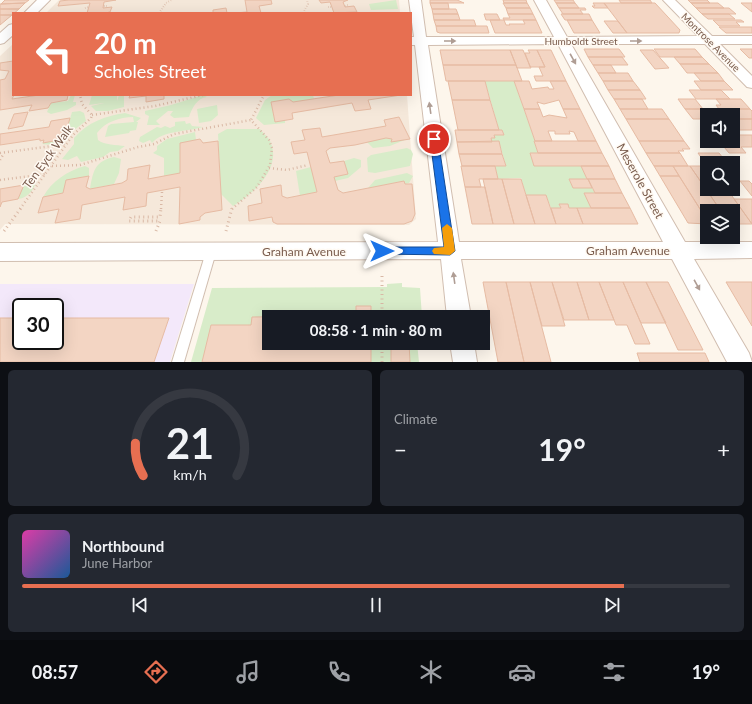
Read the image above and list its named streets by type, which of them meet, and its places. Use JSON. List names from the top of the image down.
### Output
{
  "streets": {
    "street": [
      "Humboldt Street",
      "Montrose Avenue",
      "Meserole Street",
      "Graham Avenue"
    ],
    "path": ["Ten Eyck Walk"]
  },
  "crossings": [
    ["Humboldt Street", "Montrose Avenue"],
    ["Humboldt Street", "Meserole Street"],
    ["Meserole Street", "Graham Avenue"]
  ],
  "one_way": ["Humboldt Street", "Meserole Street"],
  "page": {
    "turn": ["20 m", "Scholes Street"],
    "limit": "30",
    "trip": "08:58 · 1 min · 80 m",
    "tile": "Climate",
    "heat": ["−", "19°", "+"],
    "song": ["Northbound", "June Harbor"],
    "tabs": ["08:57", "19°"],
    "gauge": ["21", "km/h"]
  }
}
